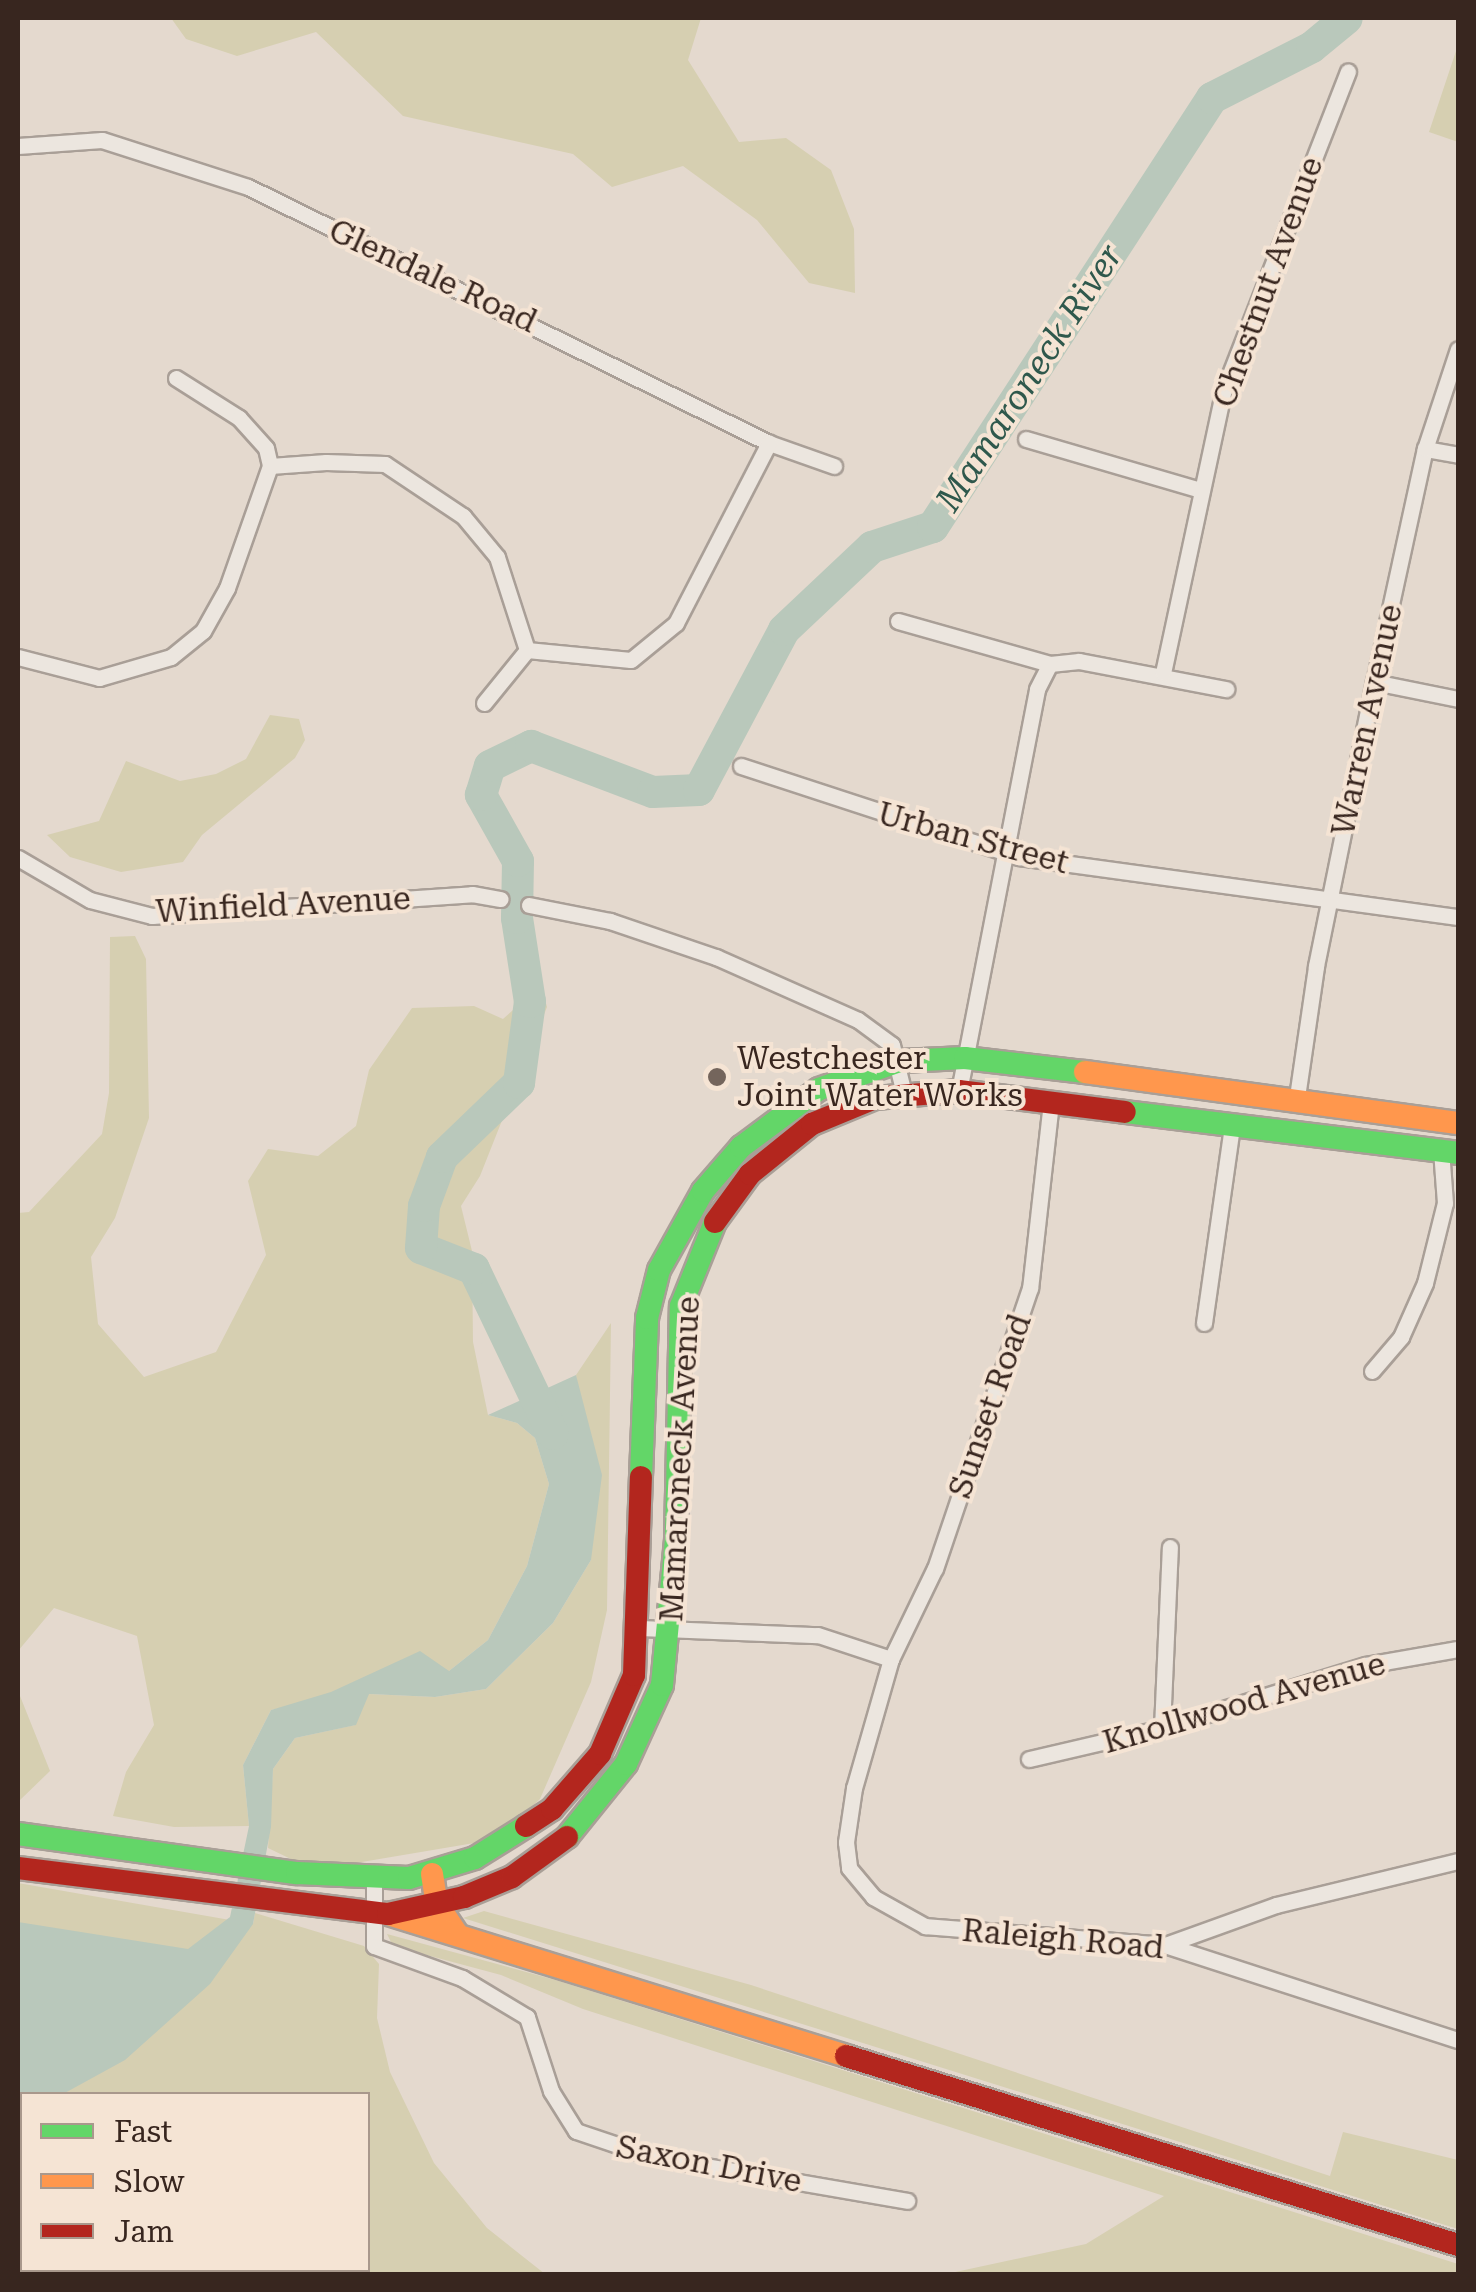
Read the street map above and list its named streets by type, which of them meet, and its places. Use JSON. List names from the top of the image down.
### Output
{
  "streets": {
    "main road": ["Mamaroneck Avenue"],
    "street": [
      "Glendale Road",
      "Chestnut Avenue",
      "Warren Avenue",
      "Urban Street",
      "Winfield Avenue",
      "Sunset Road",
      "Knollwood Avenue",
      "Raleigh Road",
      "Saxon Drive"
    ]
  },
  "crossings": [
    ["Warren Avenue", "Urban Street"],
    ["Warren Avenue", "Mamaroneck Avenue"],
    ["Sunset Road", "Mamaroneck Avenue"],
    ["Sunset Road", "Raleigh Road"],
    ["Mamaroneck Avenue", "Saxon Drive"]
  ],
  "water": ["Mamaroneck River"],
  "places": ["Westchester Joint Water Works"],
  "legend": ["Fast", "Slow", "Jam"]
}
